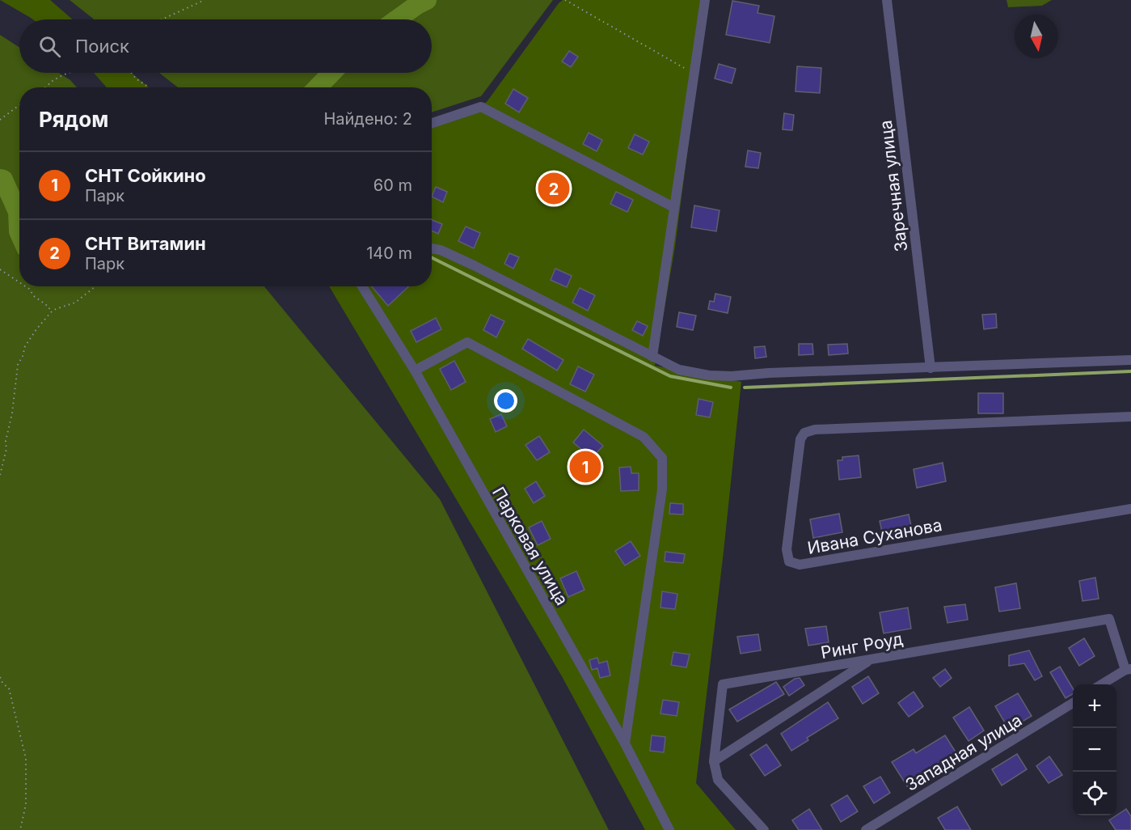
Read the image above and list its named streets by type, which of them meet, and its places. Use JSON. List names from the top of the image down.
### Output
{
  "streets": {
    "street": [
      "Заречная улица",
      "Ивана Суханова",
      "Парковая улица",
      "Ринг Роуд",
      "Западная улица"
    ]
  },
  "north": "bottom",
  "page": {
    "search": "Поиск",
    "heading": ["Рядом", "Найдено: 2"],
    "list": [
      {
        "mark": "1",
        "name": "СНТ Сойкино",
        "note": "Парк",
        "value": "60 m"
      },
      {
        "mark": "2",
        "name": "СНТ Витамин",
        "note": "Парк",
        "value": "140 m"
      }
    ],
    "pins": ["2", "1"],
    "map_buttons": ["+", "−"]
  }
}
